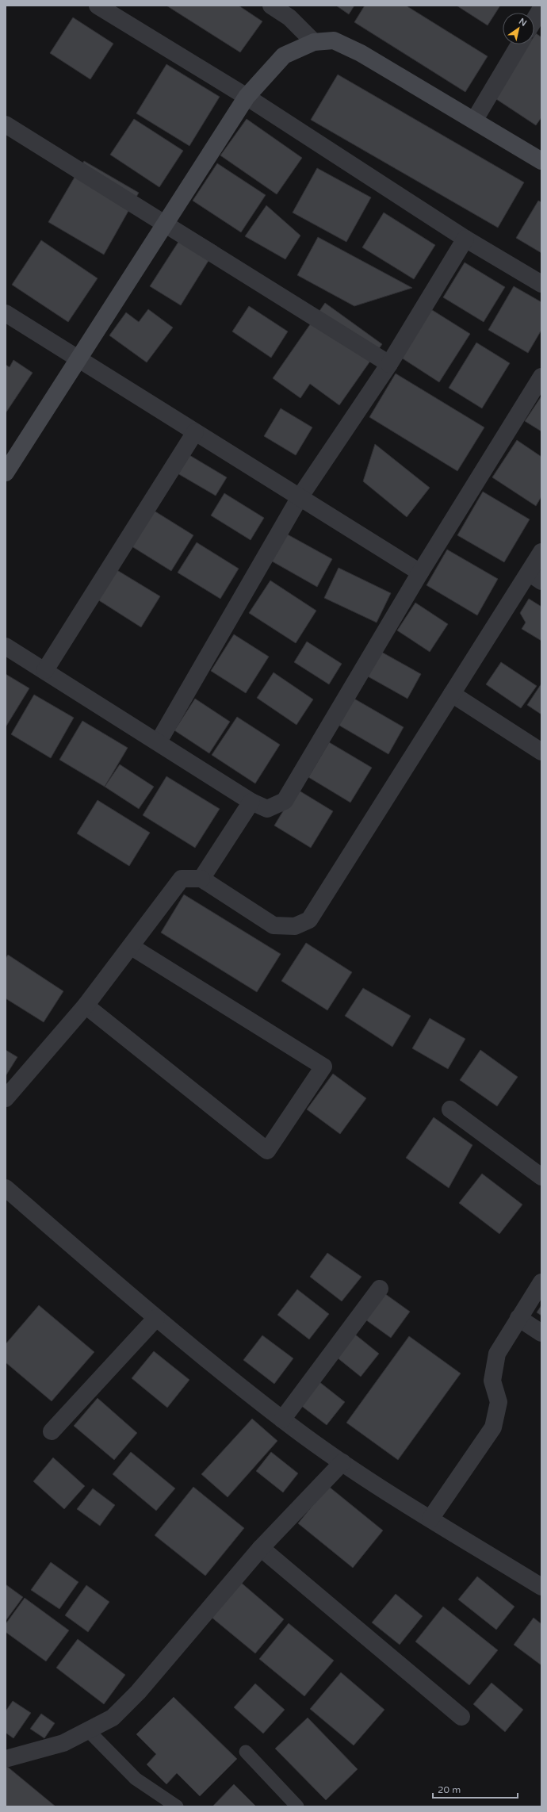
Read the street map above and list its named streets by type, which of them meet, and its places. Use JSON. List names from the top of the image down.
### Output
{
  "scale_bar": "20 m",
  "north": "top right"
}
